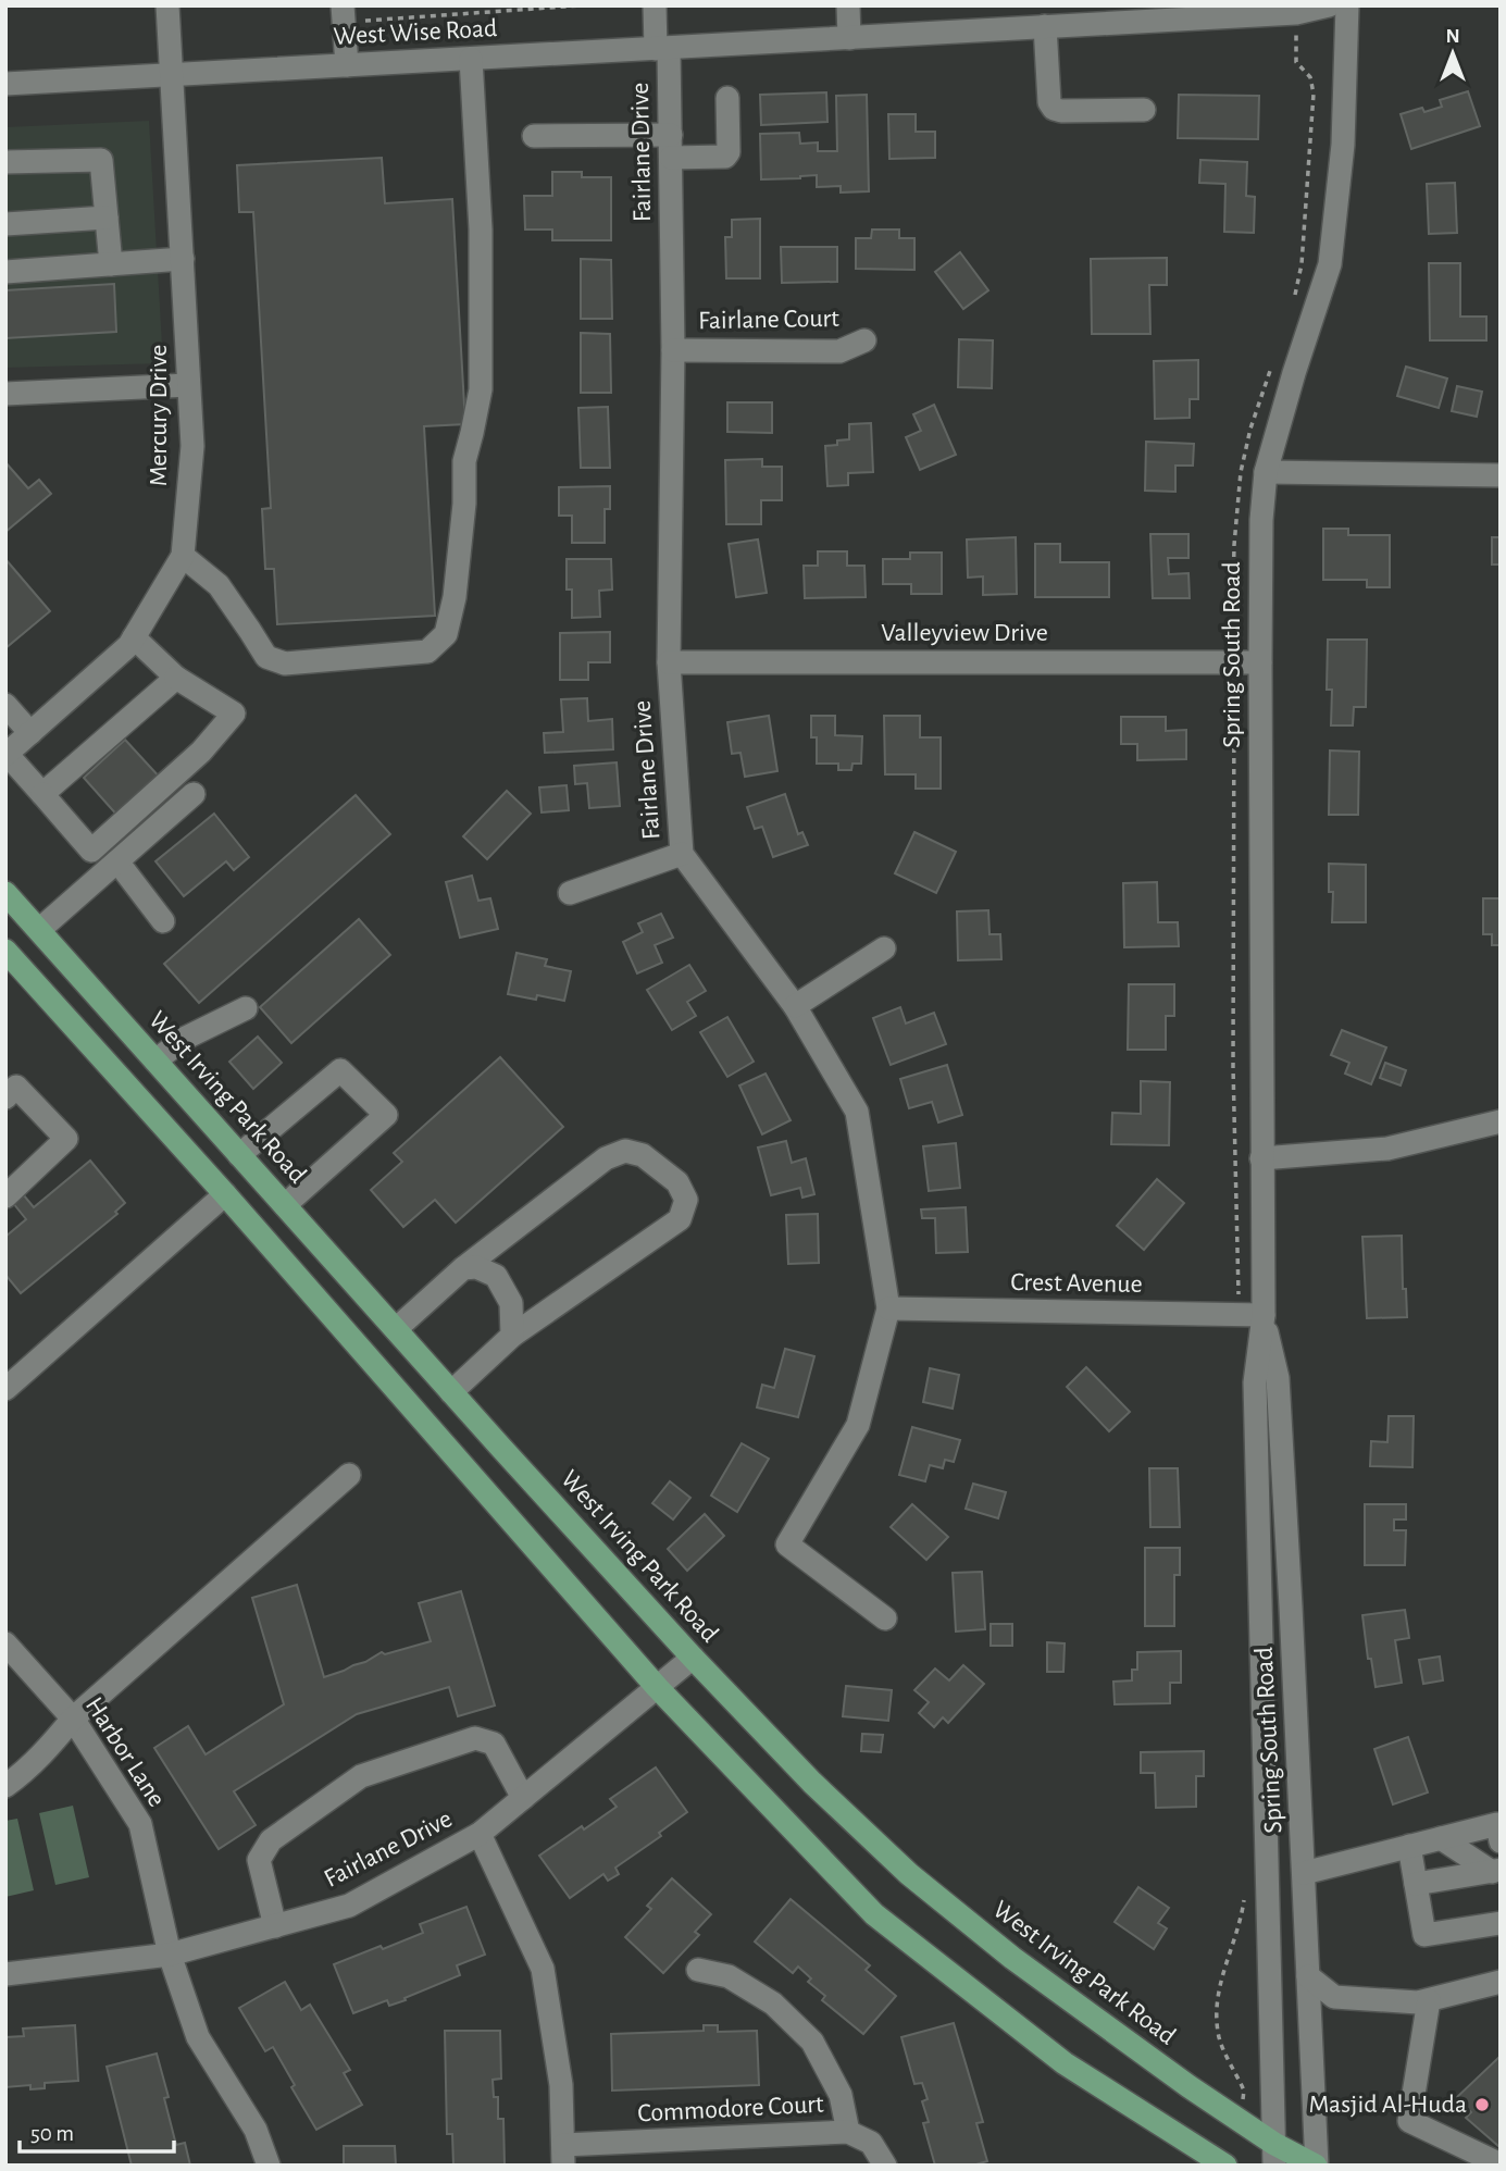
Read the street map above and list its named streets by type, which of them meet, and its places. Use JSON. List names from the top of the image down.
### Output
{
  "streets": {
    "main road": ["West Irving Park Road"],
    "street": [
      "West Wise Road",
      "Fairlane Drive",
      "Fairlane Court",
      "Mercury Drive",
      "Valleyview Drive",
      "Spring South Road",
      "Crest Avenue",
      "Harbor Lane",
      "Commodore Court"
    ]
  },
  "crossings": [
    ["West Wise Road", "Fairlane Drive"],
    ["West Wise Road", "Mercury Drive"],
    ["Fairlane Drive", "Fairlane Court"],
    ["Fairlane Drive", "Valleyview Drive"],
    ["Fairlane Drive", "West Irving Park Road"],
    ["Fairlane Drive", "Crest Avenue"],
    ["Fairlane Drive", "Harbor Lane"],
    ["Valleyview Drive", "Spring South Road"],
    ["Spring South Road", "West Irving Park Road"],
    ["Spring South Road", "Crest Avenue"]
  ],
  "places": ["Masjid Al-Huda"],
  "scale_bar": "50 m",
  "north": "top"
}
